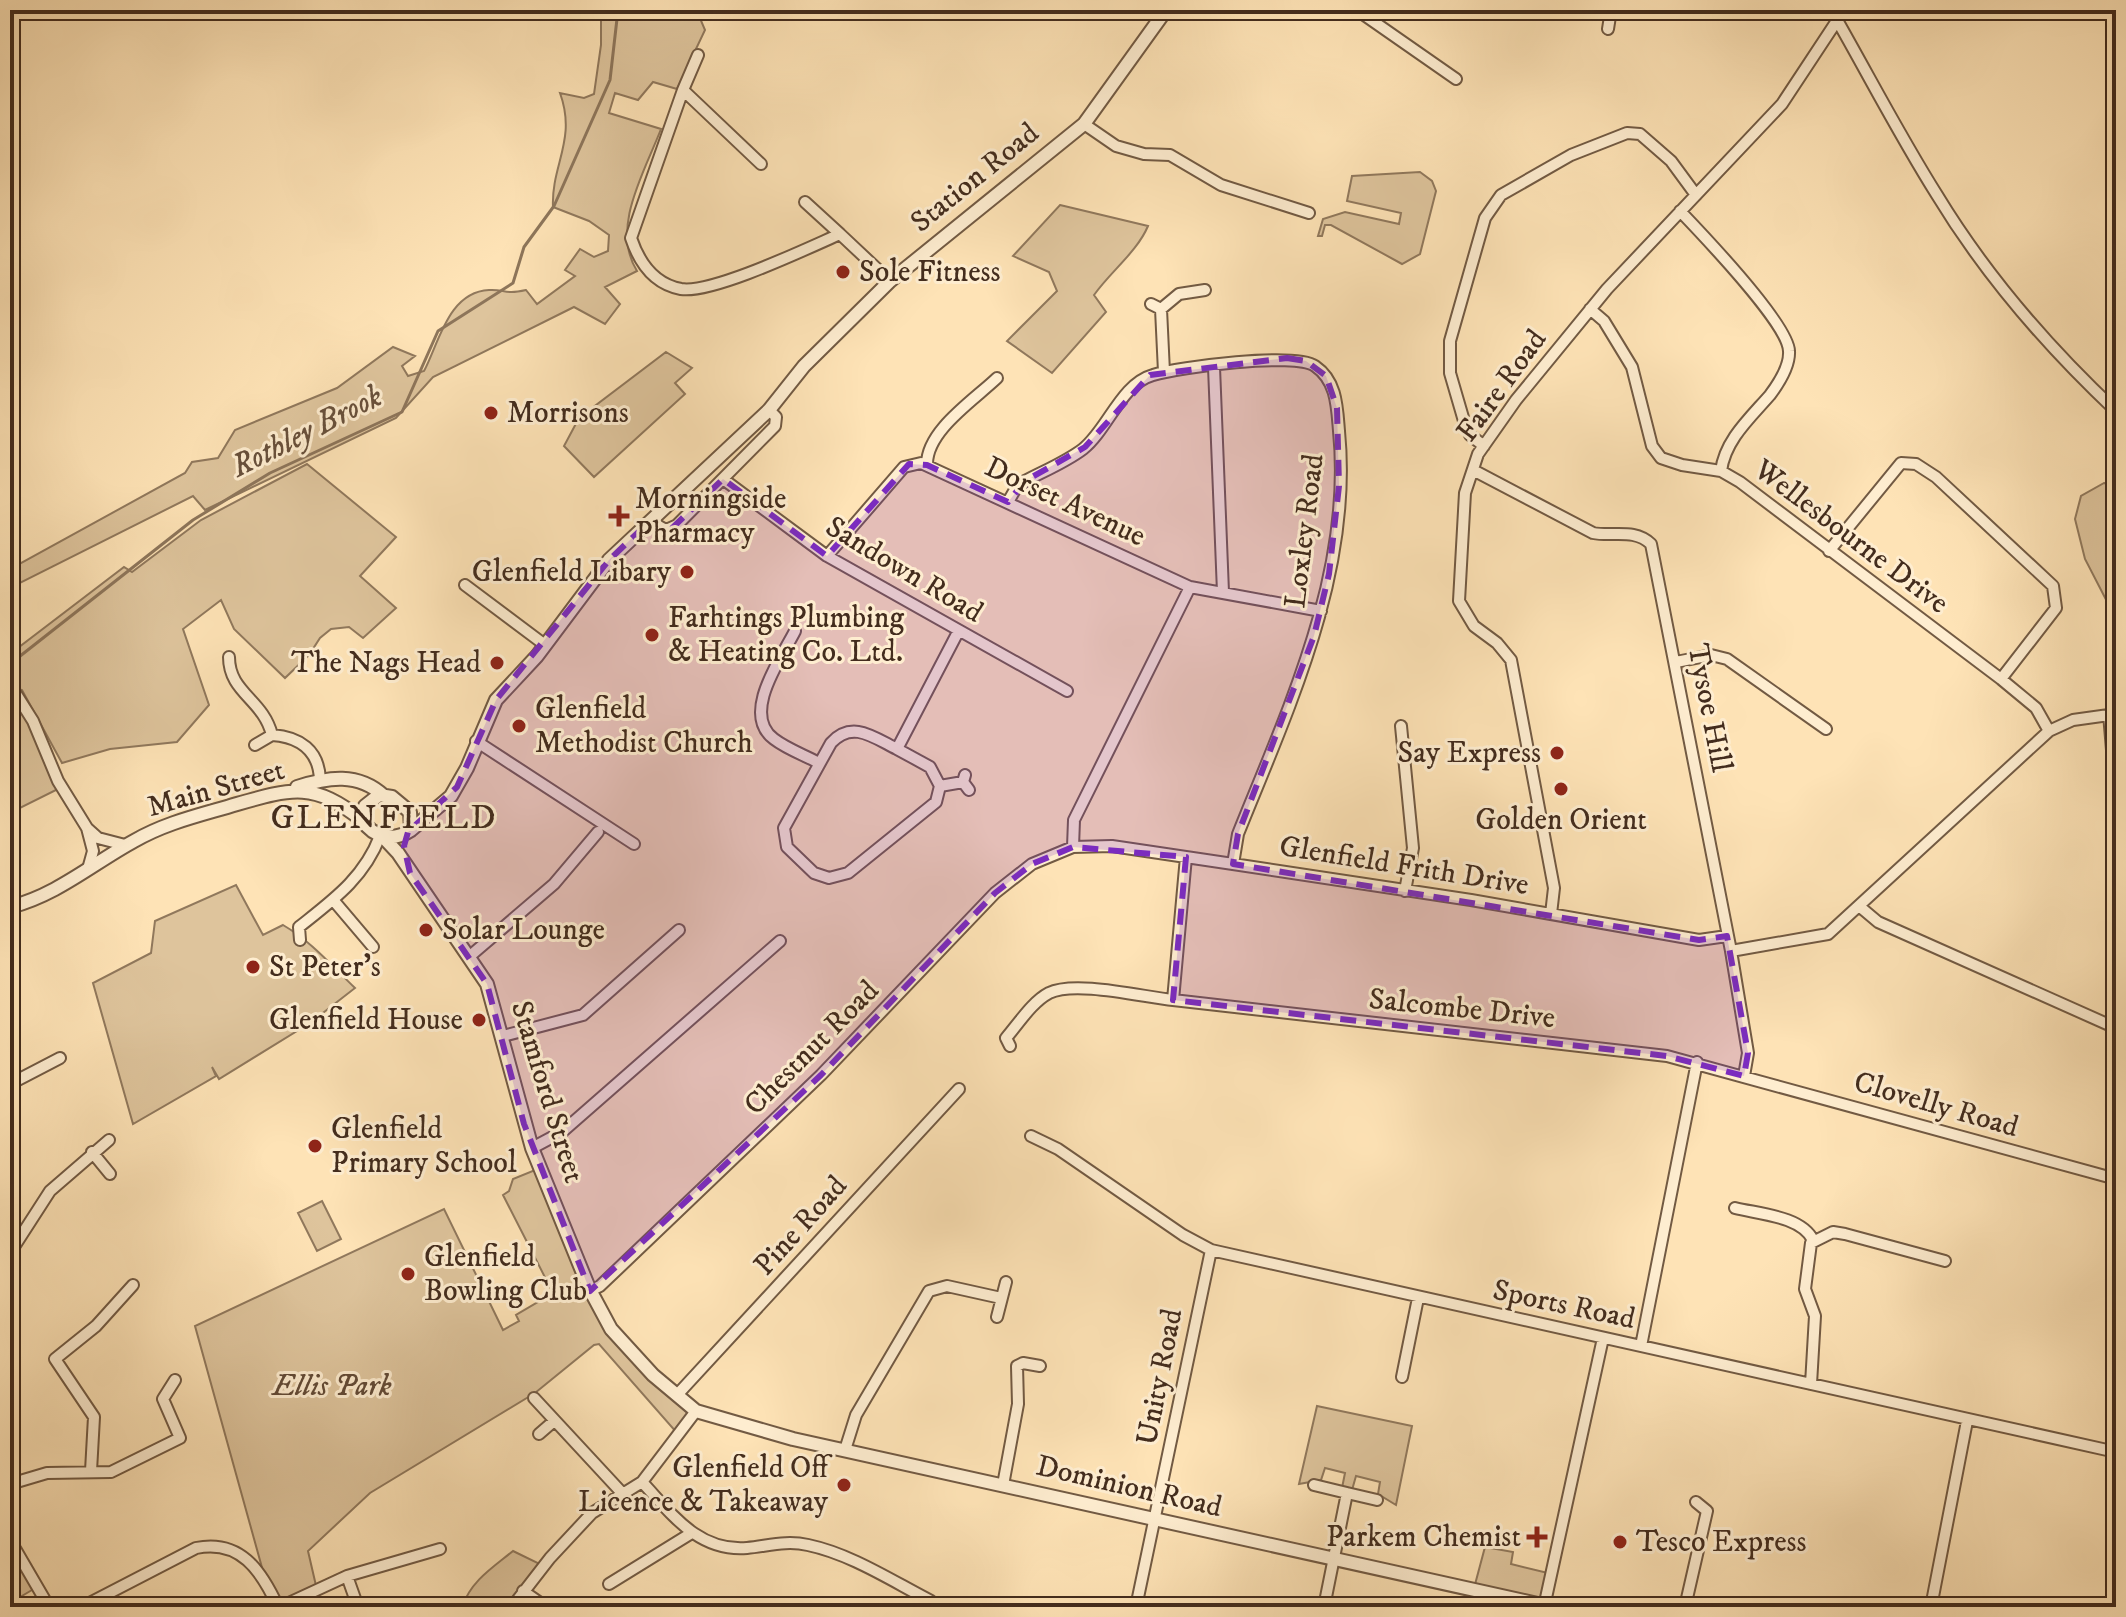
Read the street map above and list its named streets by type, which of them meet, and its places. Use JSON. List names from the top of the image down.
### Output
{
  "streets": {
    "street": [
      "Station Road",
      "Faire Road",
      "Dorset Avenue",
      "Loxley Road",
      "Wellesbourne Drive",
      "Sandown Road",
      "Tysoe Hill",
      "Main Street",
      "Glenfield Frith Drive",
      "Salcombe Drive",
      "Chestnut Road",
      "Stamford Street",
      "Clovelly Road",
      "Pine Road",
      "Sports Road",
      "Unity Road",
      "Dominion Road"
    ]
  },
  "crossings": [
    ["Station Road", "Sandown Road"],
    ["Station Road", "Main Street"],
    ["Station Road", "Stamford Street"],
    ["Faire Road", "Wellesbourne Drive"],
    ["Faire Road", "Tysoe Hill"],
    ["Faire Road", "Glenfield Frith Drive"],
    ["Dorset Avenue", "Loxley Road"],
    ["Loxley Road", "Glenfield Frith Drive"],
    ["Tysoe Hill", "Glenfield Frith Drive"],
    ["Tysoe Hill", "Salcombe Drive"],
    ["Tysoe Hill", "Clovelly Road"],
    ["Main Street", "Stamford Street"],
    ["Glenfield Frith Drive", "Chestnut Road"],
    ["Salcombe Drive", "Clovelly Road"],
    ["Chestnut Road", "Stamford Street"],
    ["Stamford Street", "Pine Road"],
    ["Stamford Street", "Dominion Road"],
    ["Sports Road", "Unity Road"],
    ["Unity Road", "Dominion Road"]
  ],
  "districts": ["GLENFIELD"],
  "water": ["Rothley Brook"],
  "parks": ["Ellis Park"],
  "places": {
    "other": [
      "Sole Fitness",
      "Morrisons",
      "Glenfield Libary",
      "Farhtings Plumbing & Heating Co. Ltd.",
      "The Nags Head",
      "Glenfield Methodist Church",
      "Say Express",
      "Golden Orient",
      "Solar Lounge",
      "St Peter's",
      "Glenfield House",
      "Glenfield Primary School",
      "Glenfield Bowling Club",
      "Glenfield Off Licence & Takeaway",
      "Tesco Express"
    ],
    "health": ["Morningside Pharmacy", "Parkem Chemist"]
  }
}
